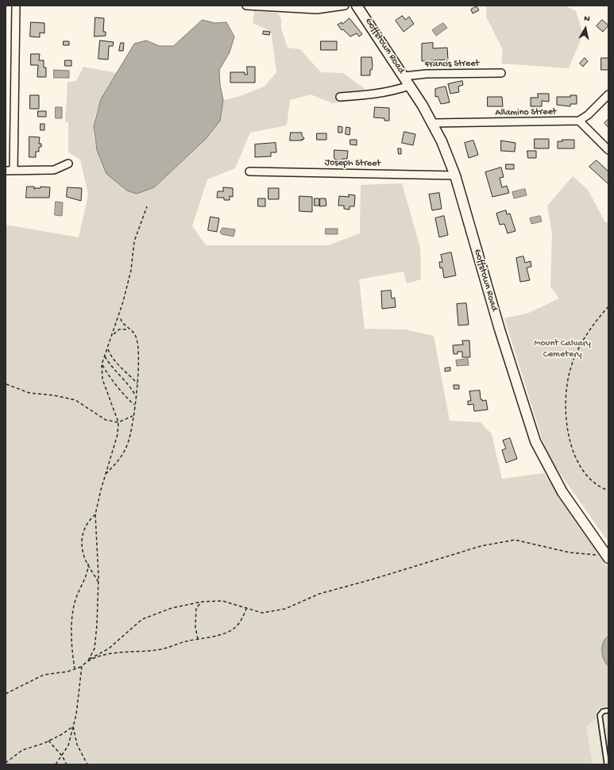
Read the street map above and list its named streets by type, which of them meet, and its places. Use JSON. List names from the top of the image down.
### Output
{
  "streets": {
    "main road": ["Goffstown Road"],
    "street": ["Francis Street", "Allamino Street", "Joseph Street"]
  },
  "crossings": [
    ["Goffstown Road", "Francis Street"],
    ["Goffstown Road", "Allamino Street"],
    ["Goffstown Road", "Joseph Street"]
  ],
  "parks": ["Mount Calvary Cemetery"],
  "north": "top"
}
